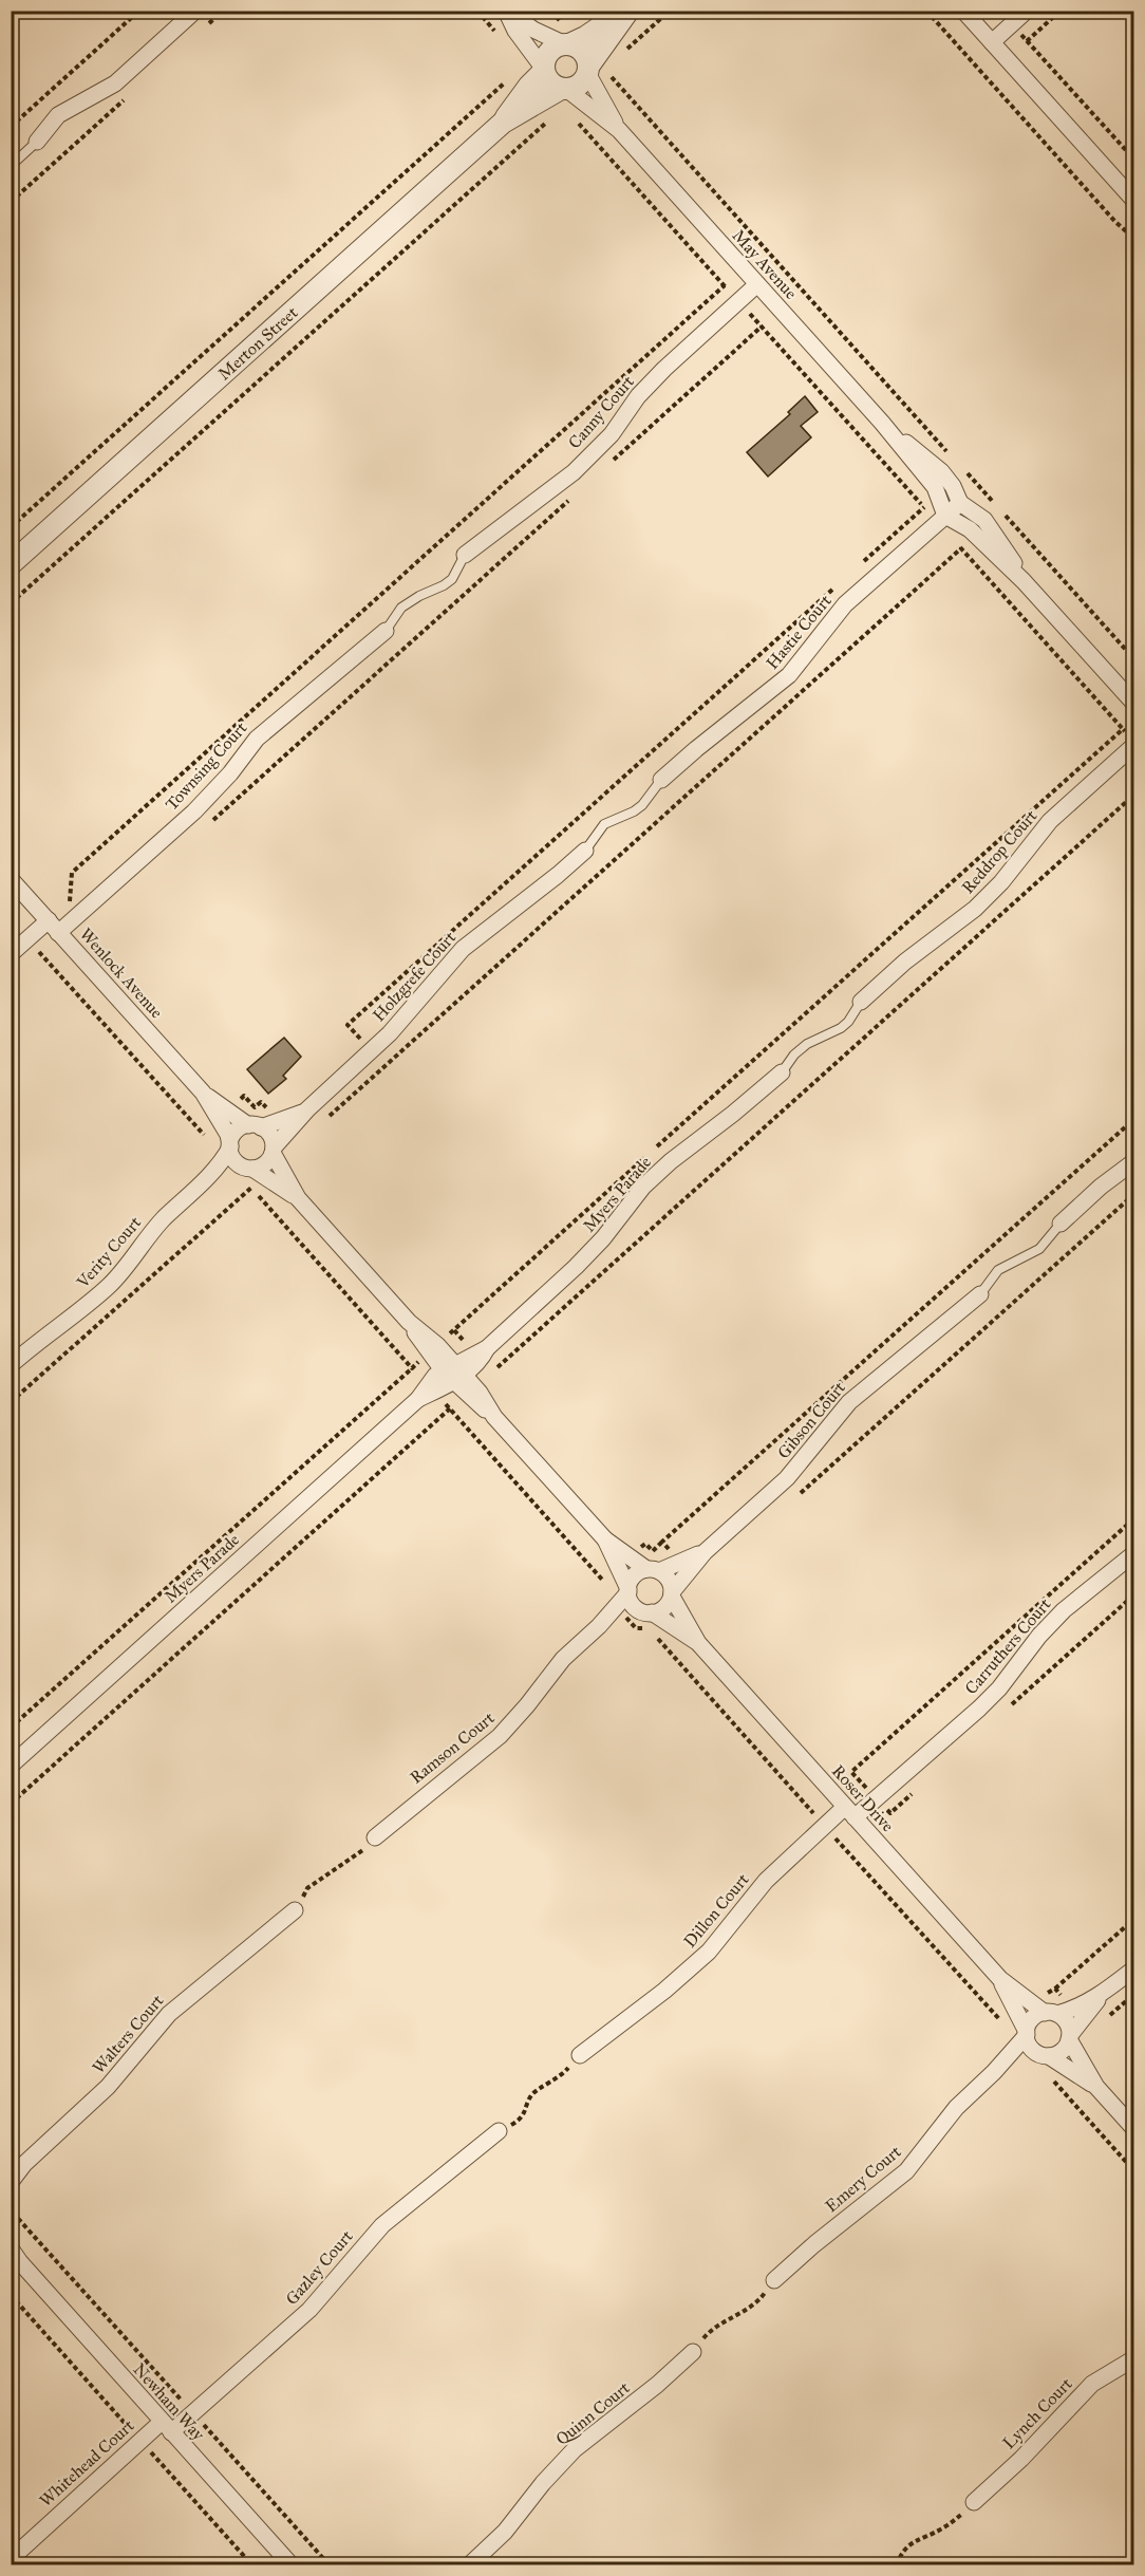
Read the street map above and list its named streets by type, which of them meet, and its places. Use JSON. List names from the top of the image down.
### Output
{
  "streets": {
    "street": [
      "May Avenue",
      "Merton Street",
      "Canny Court",
      "Hastie Court",
      "Townsing Court",
      "Reddrop Court",
      "Wenlock Avenue",
      "Holzgrefe Court",
      "Myers Parade",
      "Verity Court",
      "Gibson Court",
      "Carruthers Court",
      "Ramson Court",
      "Roser Drive",
      "Dillon Court",
      "Walters Court",
      "Emery Court",
      "Gazley Court",
      "Newham Way",
      "Quinn Court",
      "Lynch Court",
      "Whitehead Court"
    ]
  },
  "crossings": [
    ["May Avenue", "Merton Street"],
    ["May Avenue", "Canny Court"],
    ["May Avenue", "Hastie Court"],
    ["Townsing Court", "Wenlock Avenue"],
    ["Wenlock Avenue", "Holzgrefe Court"],
    ["Wenlock Avenue", "Verity Court"],
    ["Holzgrefe Court", "Verity Court"],
    ["Gibson Court", "Ramson Court"],
    ["Gibson Court", "Roser Drive"],
    ["Carruthers Court", "Roser Drive"],
    ["Carruthers Court", "Dillon Court"],
    ["Ramson Court", "Roser Drive"],
    ["Roser Drive", "Dillon Court"],
    ["Roser Drive", "Emery Court"],
    ["Gazley Court", "Newham Way"],
    ["Gazley Court", "Whitehead Court"],
    ["Newham Way", "Whitehead Court"]
  ]
}
